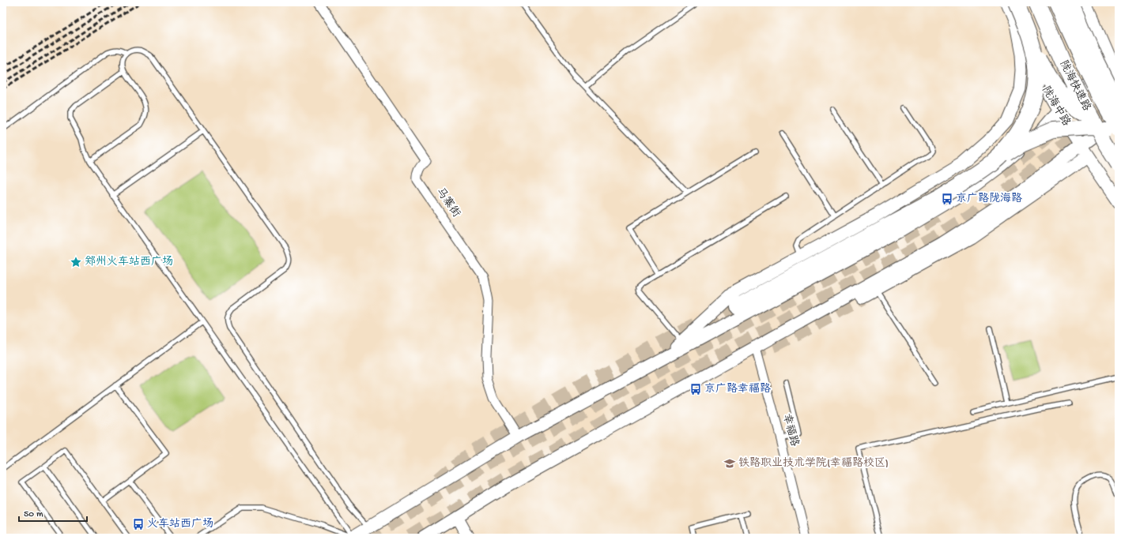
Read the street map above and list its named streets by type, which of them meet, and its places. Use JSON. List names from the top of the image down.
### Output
{
  "streets": {
    "highway": ["陇海快速路"],
    "main road": ["陇海中路"],
    "street": ["马寨街", "幸福路"]
  },
  "places": {
    "bus stop": ["京广路陇海路", "京广路幸福路", "火车站西广场"],
    "place": ["郑州火车站西广场"],
    "school or university": ["铁路职业技术学院(幸福路校区)"]
  },
  "scale_bar": "50 m"
}
